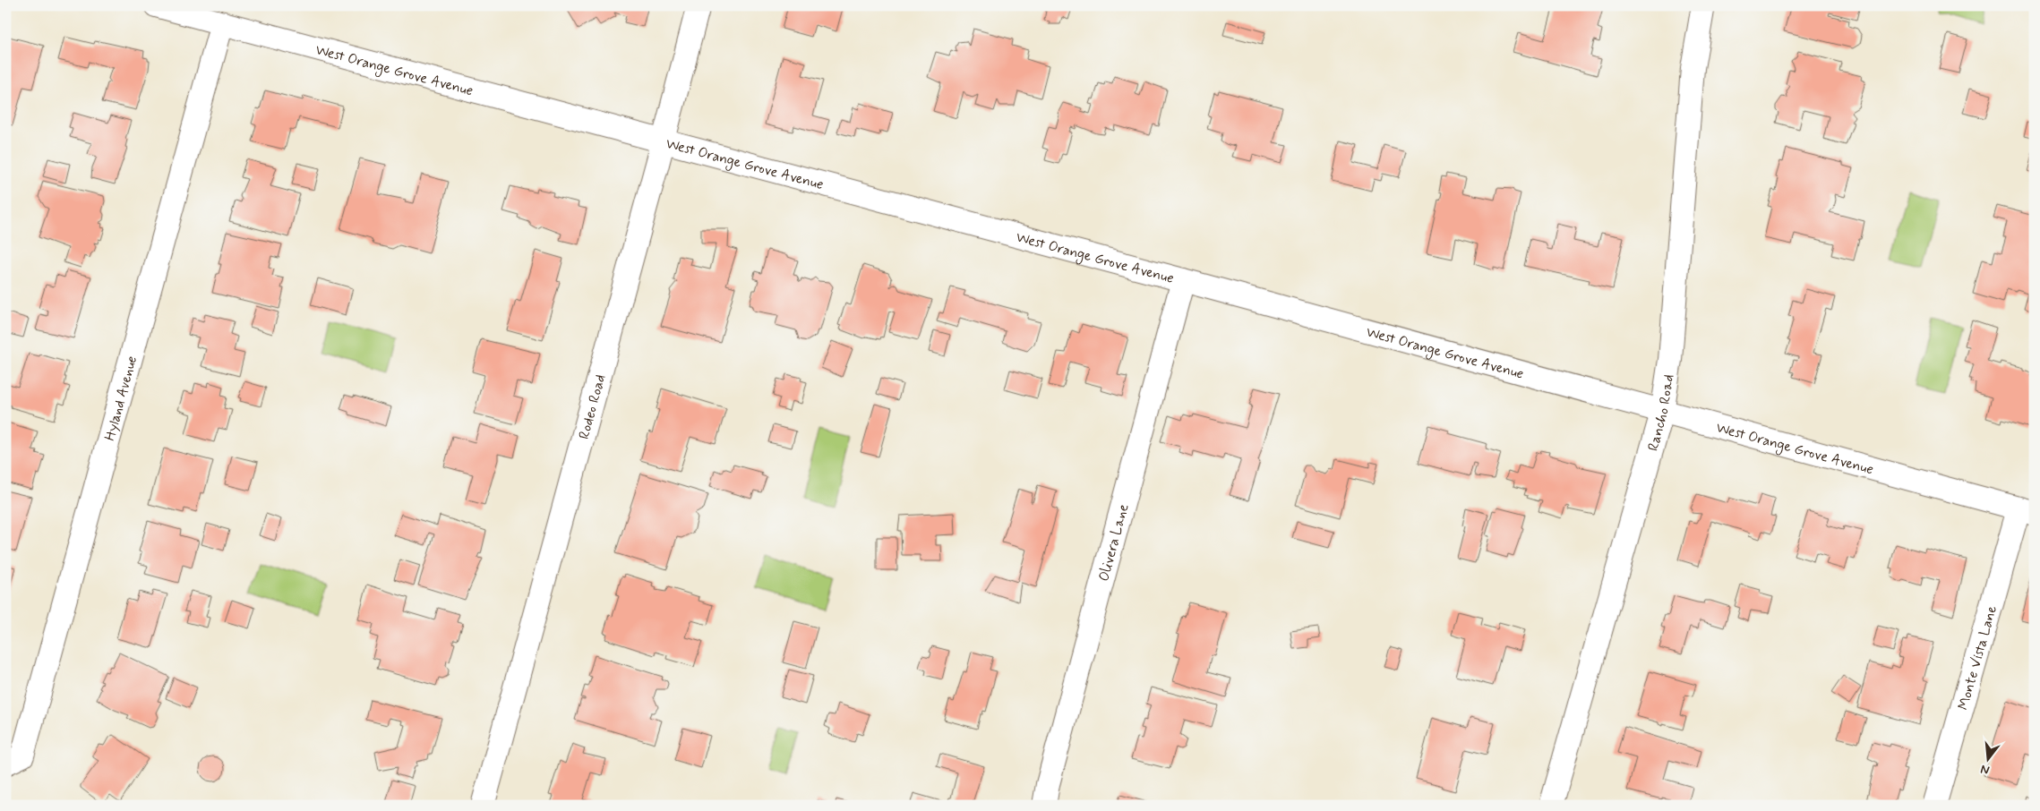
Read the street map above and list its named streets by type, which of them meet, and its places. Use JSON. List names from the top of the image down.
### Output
{
  "streets": {
    "street": [
      "West Orange Grove Avenue",
      "Hyland Avenue",
      "Rodeo Road",
      "Rancho Road",
      "Olivera Lane",
      "Monte Vista Lane"
    ]
  },
  "crossings": [
    ["West Orange Grove Avenue", "Hyland Avenue"],
    ["West Orange Grove Avenue", "Rodeo Road"],
    ["West Orange Grove Avenue", "Rancho Road"],
    ["West Orange Grove Avenue", "Olivera Lane"],
    ["West Orange Grove Avenue", "Monte Vista Lane"]
  ],
  "north": "bottom"
}
